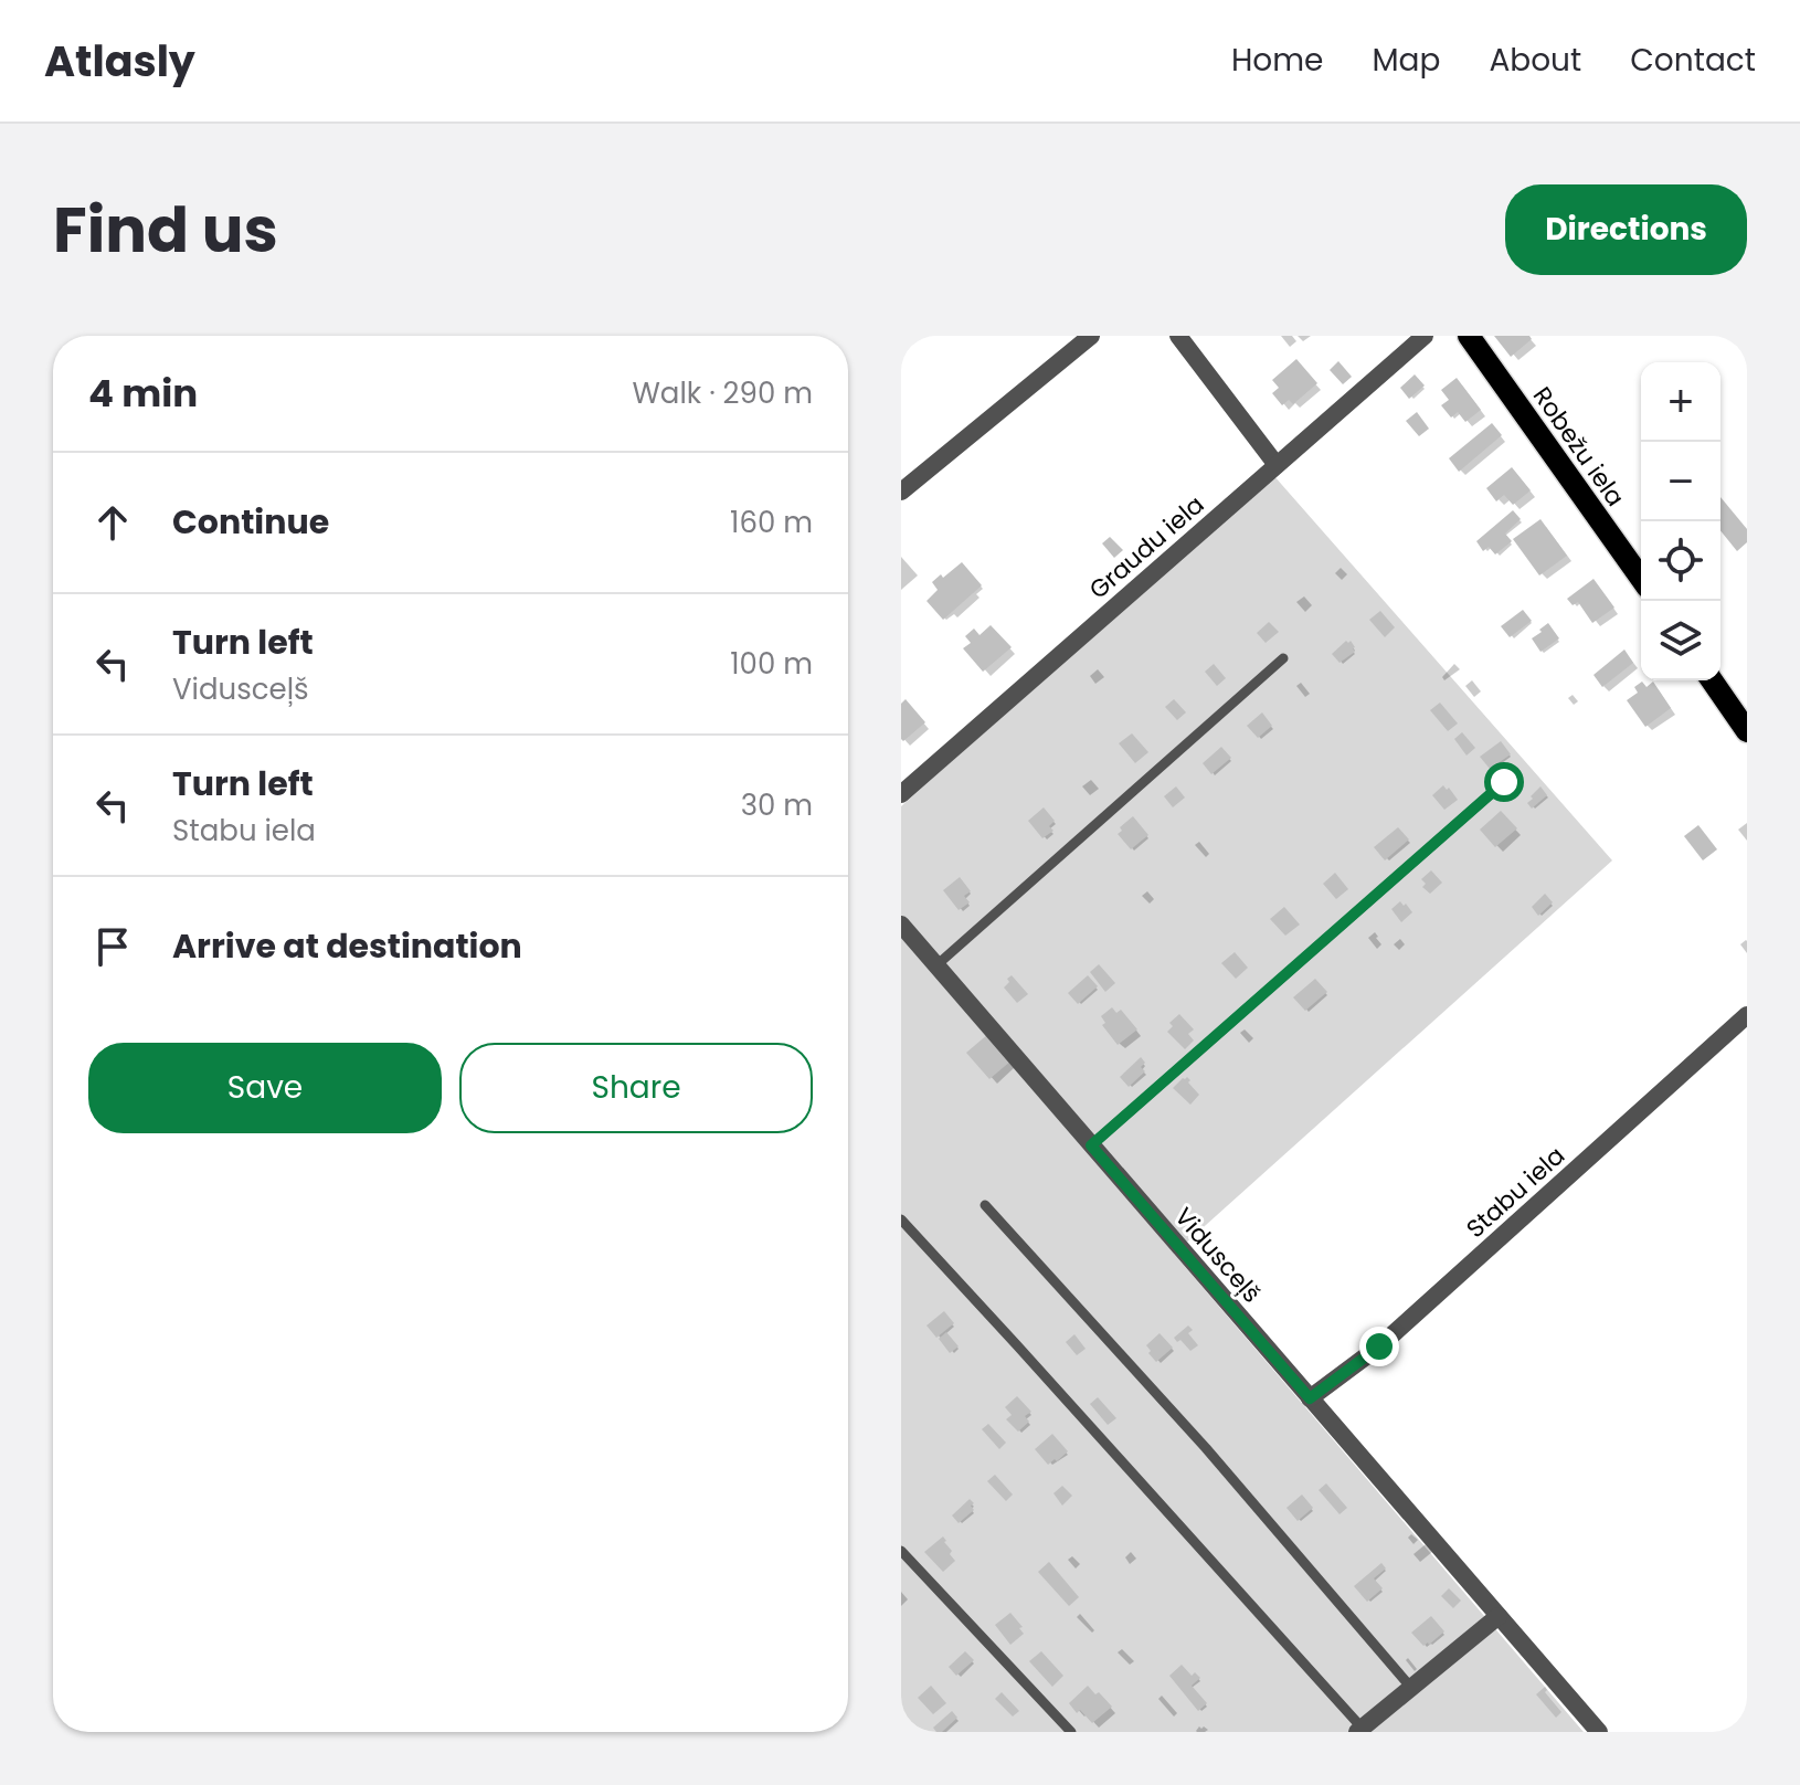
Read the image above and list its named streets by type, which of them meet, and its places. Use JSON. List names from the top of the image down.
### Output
{
  "streets": {
    "main road": ["Robežu iela"],
    "street": ["Graudu iela", "Stabu iela", "Vidusceļš"]
  },
  "crossings": [
    ["Stabu iela", "Vidusceļš"]
  ],
  "page": {
    "header": "Atlasly",
    "nav": [
      "Home",
      "Map",
      "About",
      "Contact"
    ],
    "title": "Find us",
    "buttons": [
      "Directions",
      ["Save", "Share"]
    ],
    "heading": ["4 min", "Walk · 290 m"],
    "map_buttons": ["+", "−"],
    "list": [
      ["Continue", "160 m"],
      ["Turn left", "Vidusceļš", "100 m"],
      ["Turn left", "Stabu iela", "30 m"],
      "Arrive at destination"
    ]
  }
}
